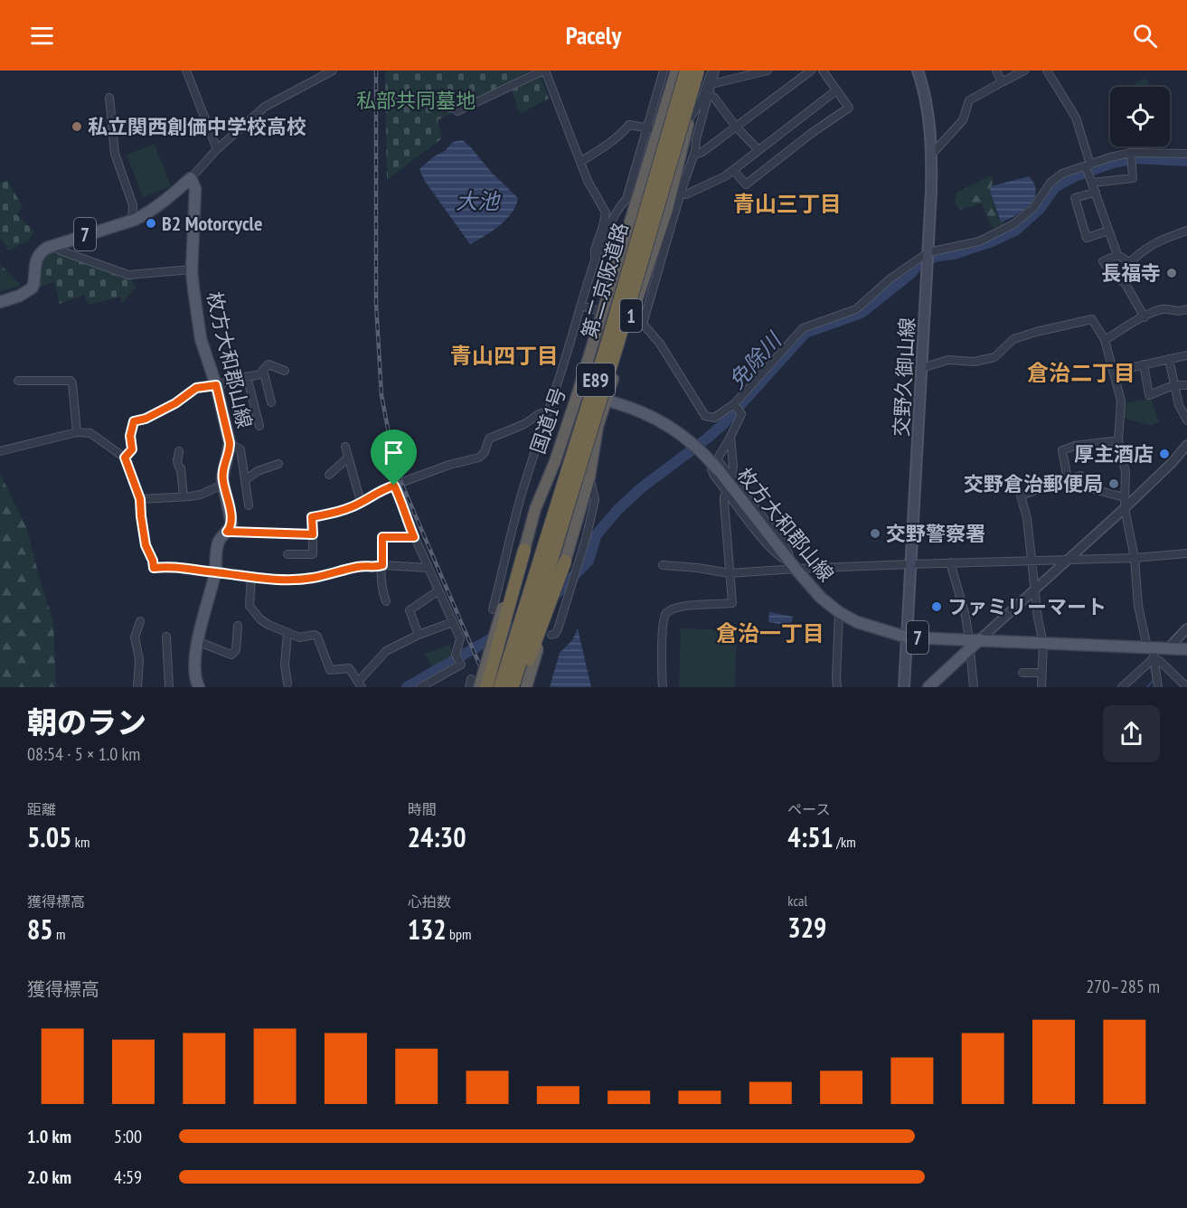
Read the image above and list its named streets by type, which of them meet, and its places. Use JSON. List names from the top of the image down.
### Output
{
  "streets": {
    "highway": [
      "第二京阪道路",
      "1",
      "E89",
      "国道1号"
    ],
    "main road": ["7", "枚方大和郡山線", "交野久御山線"]
  },
  "crossings": [
    ["7", "枚方大和郡山線"],
    ["1", "枚方大和郡山線"],
    ["枚方大和郡山線", "交野久御山線"],
    ["枚方大和郡山線", "国道1号"]
  ],
  "districts": [
    "青山三丁目",
    "青山四丁目",
    "倉治二丁目",
    "倉治一丁目"
  ],
  "water": ["大池", "免除川"],
  "parks": ["私部共同墓地"],
  "places": [
    "私立関西創価中学校高校",
    "B2 Motorcycle",
    "長福寺",
    "厚主酒店",
    "交野倉治郵便局",
    "交野警察署",
    "ファミリーマート"
  ],
  "page": {
    "header": "Pacely",
    "heading": ["朝のラン", "08:54 · 5 × 1.0 km"],
    "stats": [
      ["距離", "5.05 km"],
      ["時間", "24:30"],
      ["ペース", "4:51 /km"],
      ["獲得標高", "85 m"],
      ["心拍数", "132 bpm"],
      ["kcal", "329"]
    ],
    "chart": ["獲得標高", "270–285 m"],
    "list": [
      {
        "name": "1.0 km",
        "note": "5:00"
      },
      {
        "name": "2.0 km",
        "note": "4:59"
      }
    ]
  }
}
